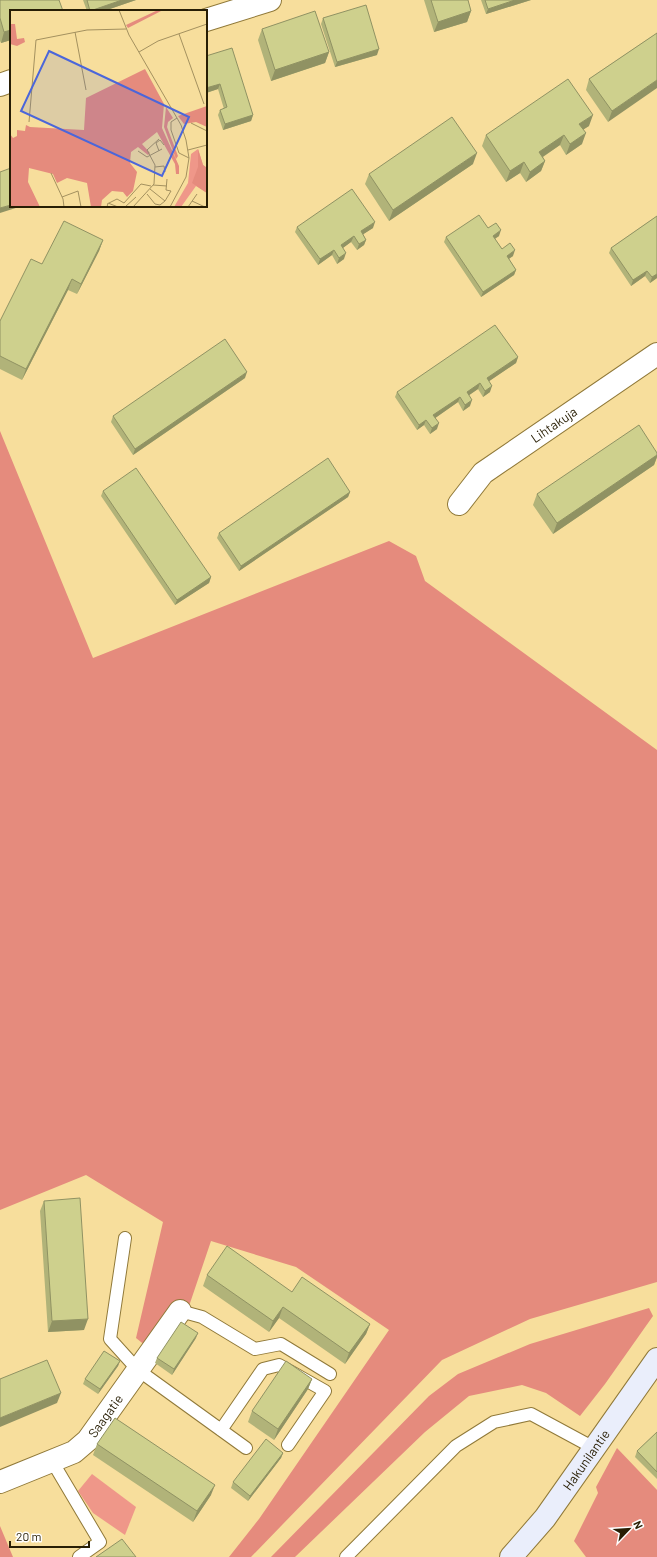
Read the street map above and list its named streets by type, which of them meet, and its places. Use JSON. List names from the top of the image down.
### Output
{
  "streets": {
    "street": ["Lihtakuja", "Saagatie", "Hakunilantie"]
  },
  "scale_bar": "20 m",
  "north": "top right"
}
